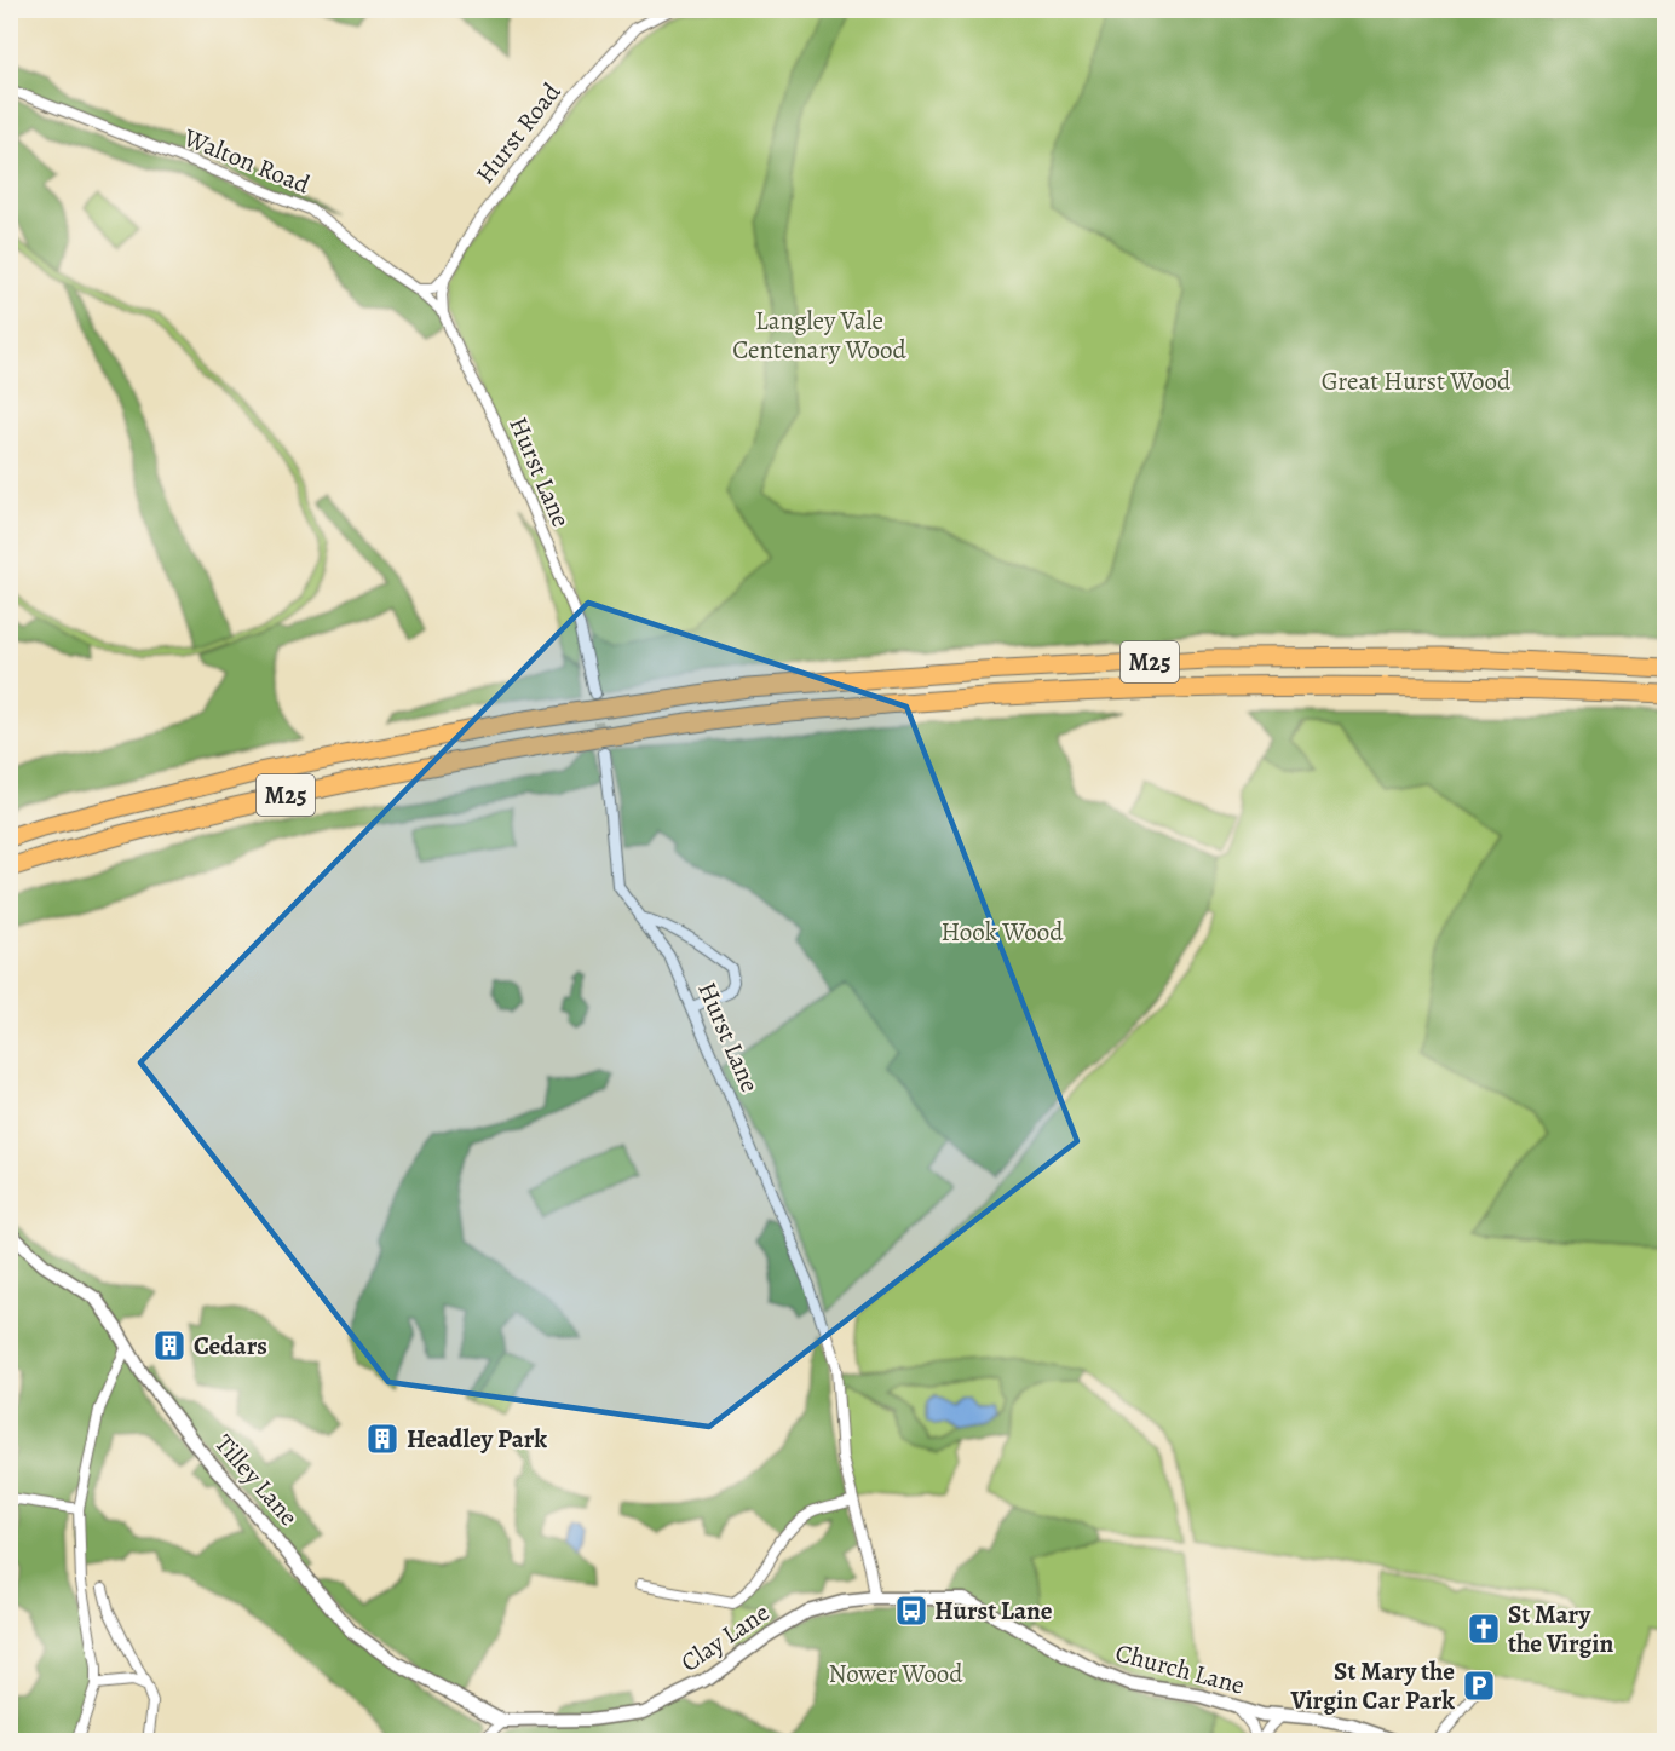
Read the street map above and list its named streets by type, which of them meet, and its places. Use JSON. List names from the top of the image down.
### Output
{
  "streets": {
    "highway": ["M25"],
    "street": [
      "Hurst Road",
      "Walton Road",
      "Hurst Lane",
      "Tilley Lane",
      "Clay Lane",
      "Church Lane"
    ]
  },
  "crossings": [
    ["Hurst Road", "Walton Road"],
    ["Hurst Road", "Hurst Lane"],
    ["Walton Road", "Hurst Lane"],
    ["Hurst Lane", "Clay Lane"],
    ["Hurst Lane", "Church Lane"],
    ["Tilley Lane", "Clay Lane"],
    ["Clay Lane", "Church Lane"]
  ],
  "parks": [
    "Langley Vale Centenary Wood",
    "Great Hurst Wood",
    "Hook Wood",
    "Nower Wood"
  ],
  "places": {
    "building": ["Cedars", "Headley Park"],
    "bus stop": ["Hurst Lane"],
    "church": ["St Mary the Virgin"],
    "parking": ["St Mary the Virgin Car Park"]
  }
}
